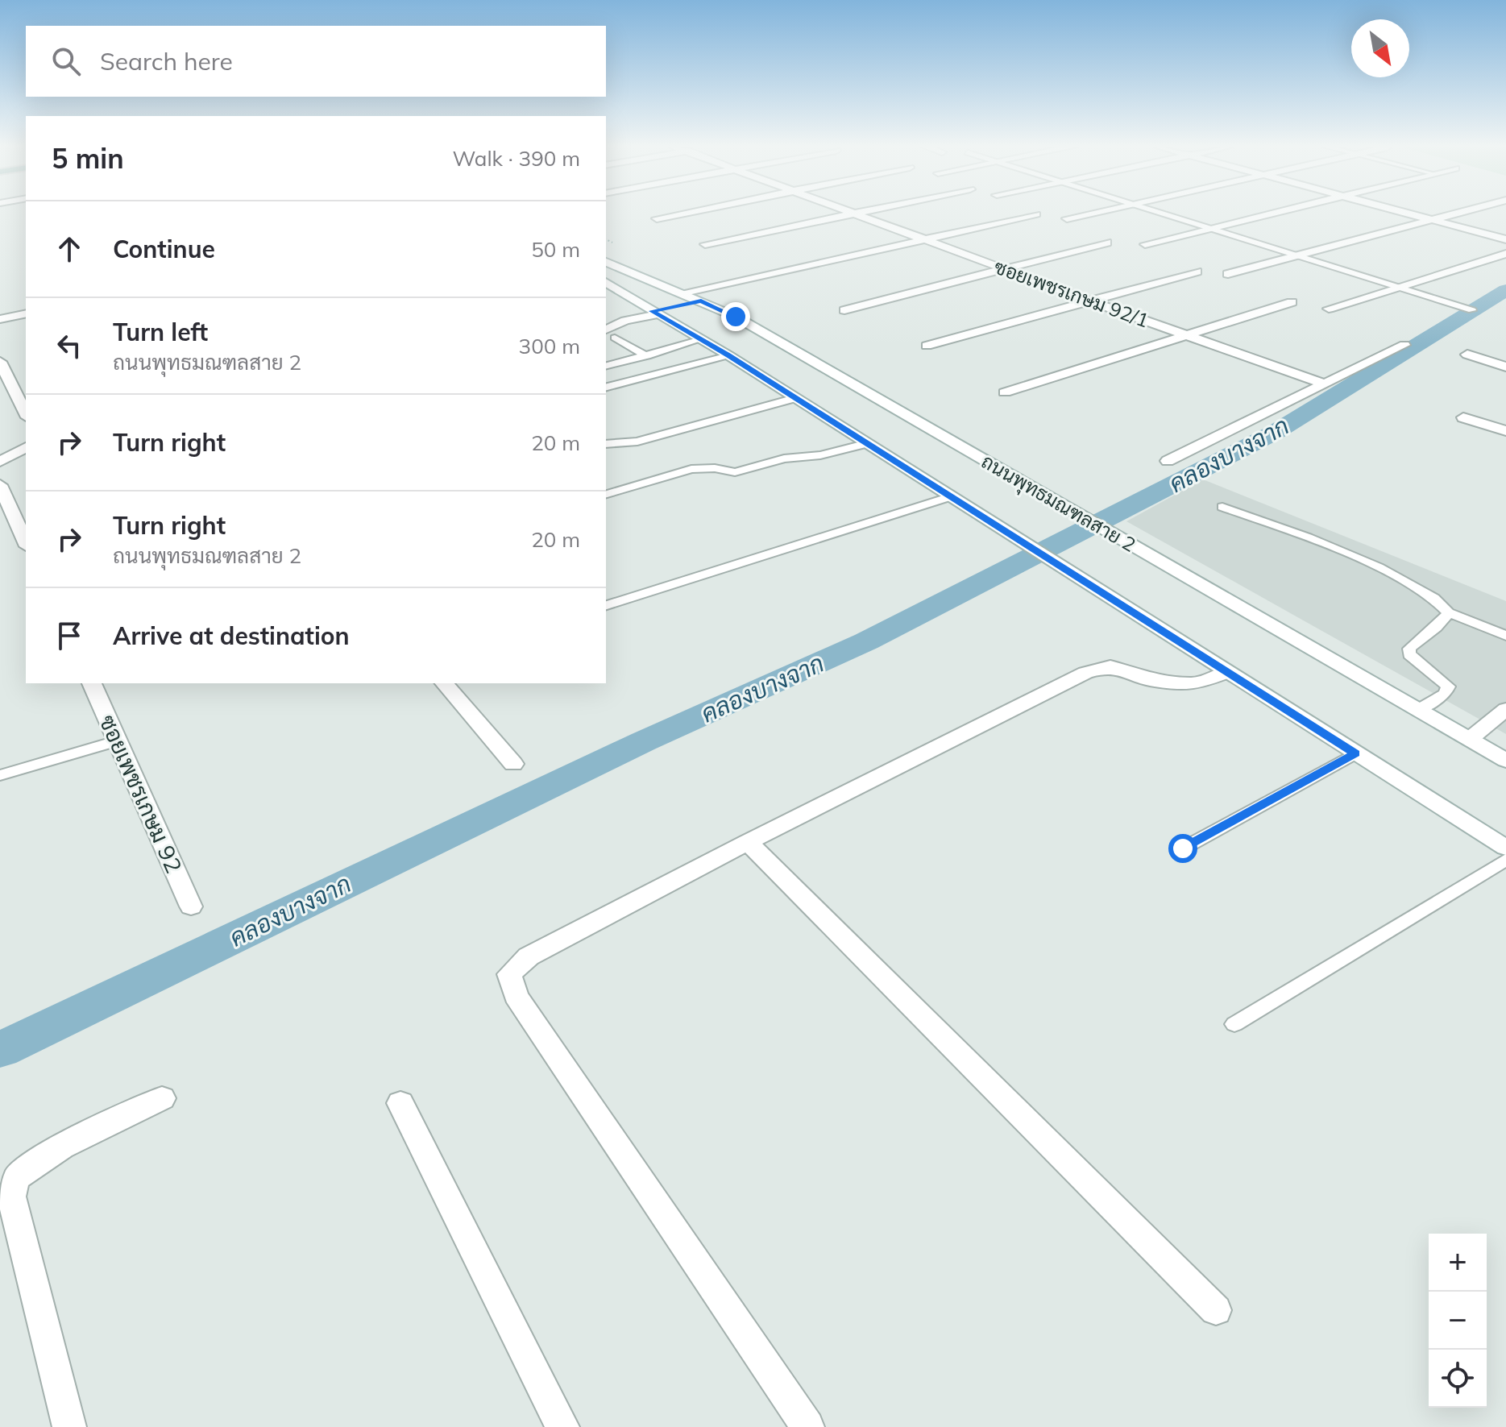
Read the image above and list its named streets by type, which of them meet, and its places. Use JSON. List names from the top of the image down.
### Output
{
  "streets": {
    "street": ["ซอยเพชรเกษม 92/1", "ถนนพุทธมณฑลสาย 2", "ซอยเพชรเกษม 92"]
  },
  "water": ["คลองบางจาก"],
  "north": "bottom right",
  "page": {
    "search": "Search here",
    "heading": ["5 min", "Walk · 390 m"],
    "list": [
      ["Continue", "50 m"],
      ["Turn left", "ถนนพุทธมณฑลสาย 2", "300 m"],
      ["Turn right", "20 m"],
      ["Turn right", "ถนนพุทธมณฑลสาย 2", "20 m"],
      "Arrive at destination"
    ],
    "map_buttons": ["+", "−"]
  }
}
